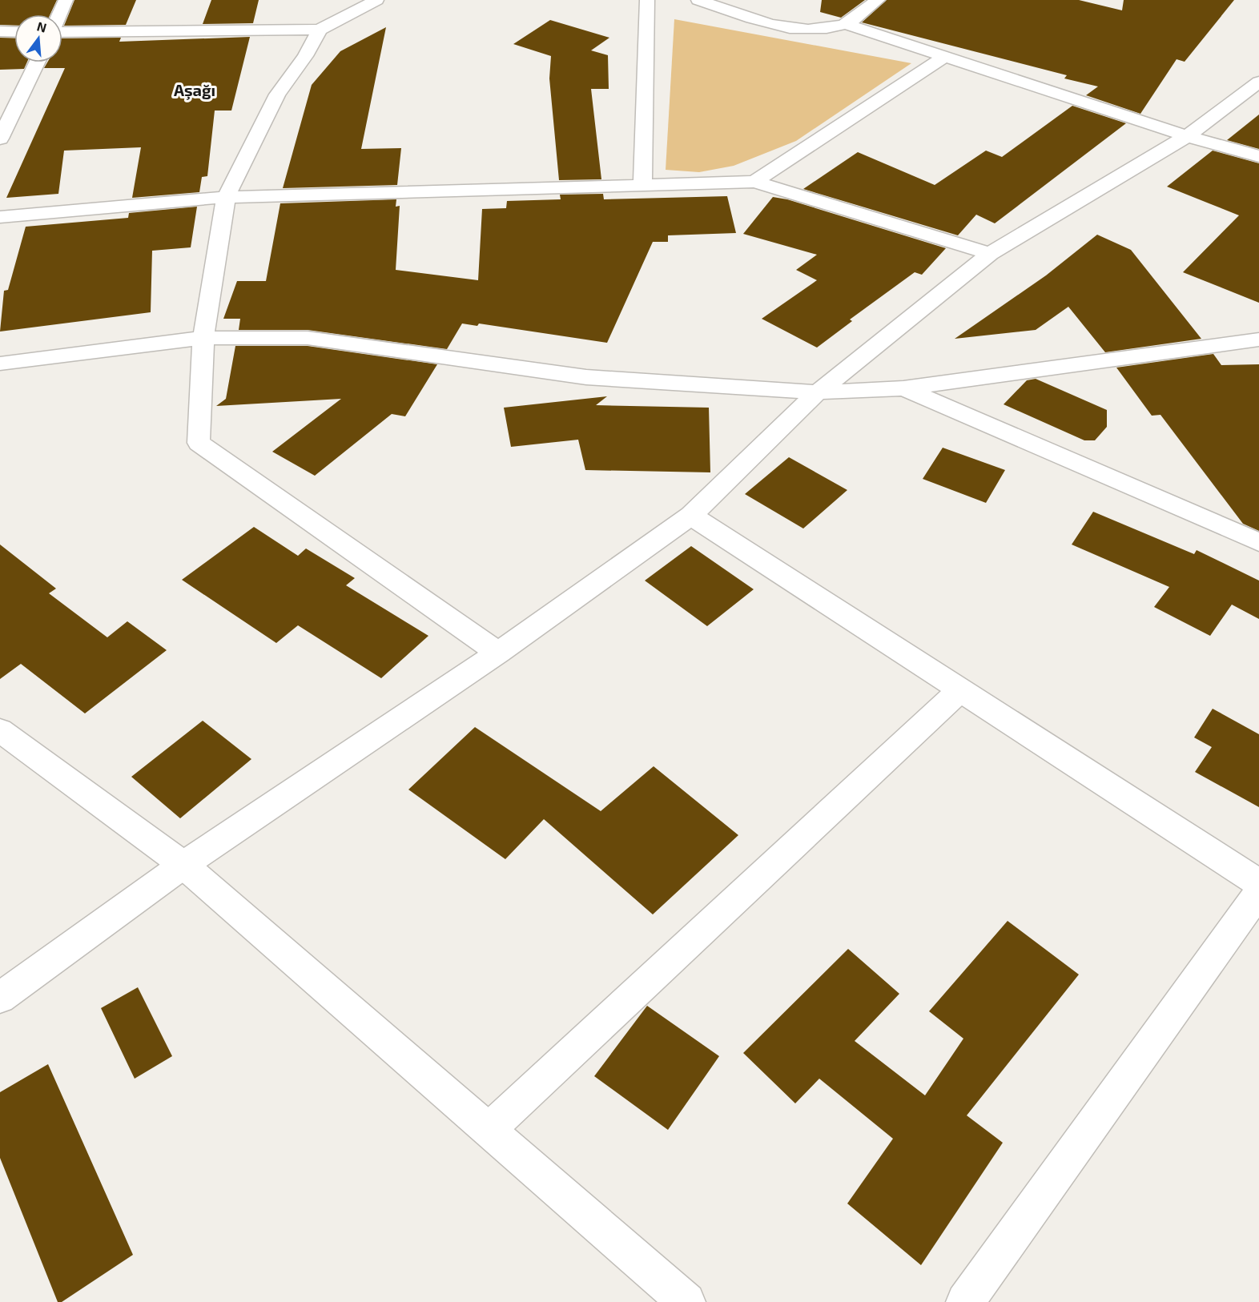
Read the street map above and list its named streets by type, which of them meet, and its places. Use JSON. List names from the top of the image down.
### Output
{
  "districts": ["Aşağı"],
  "north": "top"
}
